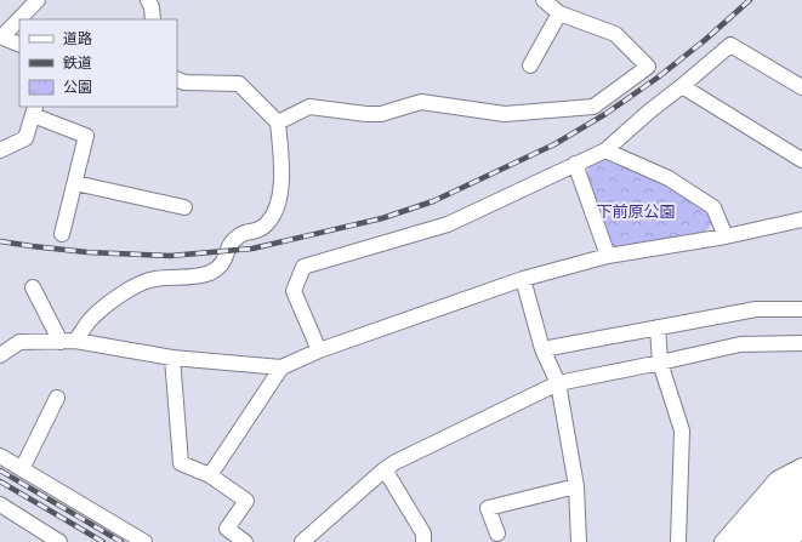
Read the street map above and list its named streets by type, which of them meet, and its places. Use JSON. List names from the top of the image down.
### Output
{
  "parks": ["下前原公園"],
  "legend": ["道路", "鉄道", "公園"]
}
